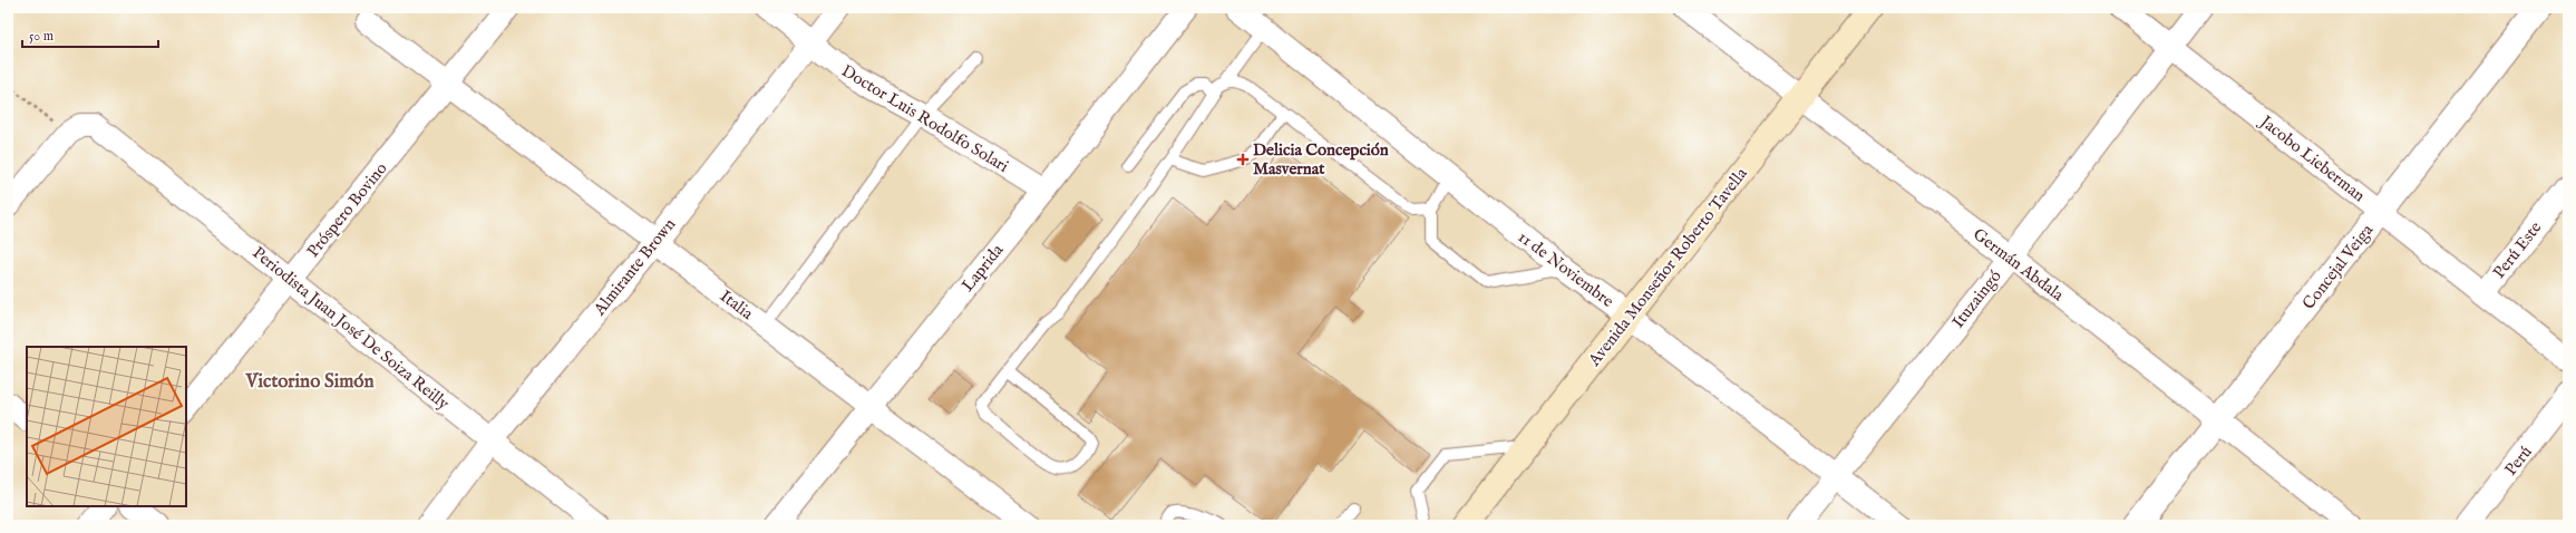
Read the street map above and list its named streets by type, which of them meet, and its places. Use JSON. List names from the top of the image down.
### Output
{
  "streets": {
    "main road": ["Avenida Monseñor Roberto Tavella"],
    "street": [
      "Doctor Luis Rodolfo Solari",
      "Jacobo Lieberman",
      "Próspero Bovino",
      "Perú Este",
      "Germán Abdala",
      "Almirante Brown",
      "Concejal Veiga",
      "Laprida",
      "11 de Noviembre",
      "Ituzaingó",
      "Italia",
      "Periodista Juan José De Soiza Reilly",
      "Perú"
    ]
  },
  "crossings": [
    ["Doctor Luis Rodolfo Solari", "Almirante Brown"],
    ["Doctor Luis Rodolfo Solari", "Laprida"],
    ["Jacobo Lieberman", "Perú Este"],
    ["Jacobo Lieberman", "Concejal Veiga"],
    ["Jacobo Lieberman", "Ituzaingó"],
    ["Próspero Bovino", "Italia"],
    ["Próspero Bovino", "Periodista Juan José De Soiza Reilly"],
    ["Germán Abdala", "Avenida Monseñor Roberto Tavella"],
    ["Germán Abdala", "Concejal Veiga"],
    ["Germán Abdala", "Ituzaingó"],
    ["Almirante Brown", "Italia"],
    ["Almirante Brown", "Periodista Juan José De Soiza Reilly"],
    ["Avenida Monseñor Roberto Tavella", "11 de Noviembre"],
    ["Laprida", "Italia"],
    ["11 de Noviembre", "Ituzaingó"]
  ],
  "districts": ["Victorino Simón"],
  "places": {
    "health": ["Delicia Concepción Masvernat"]
  },
  "scale_bar": "50 m"
}
